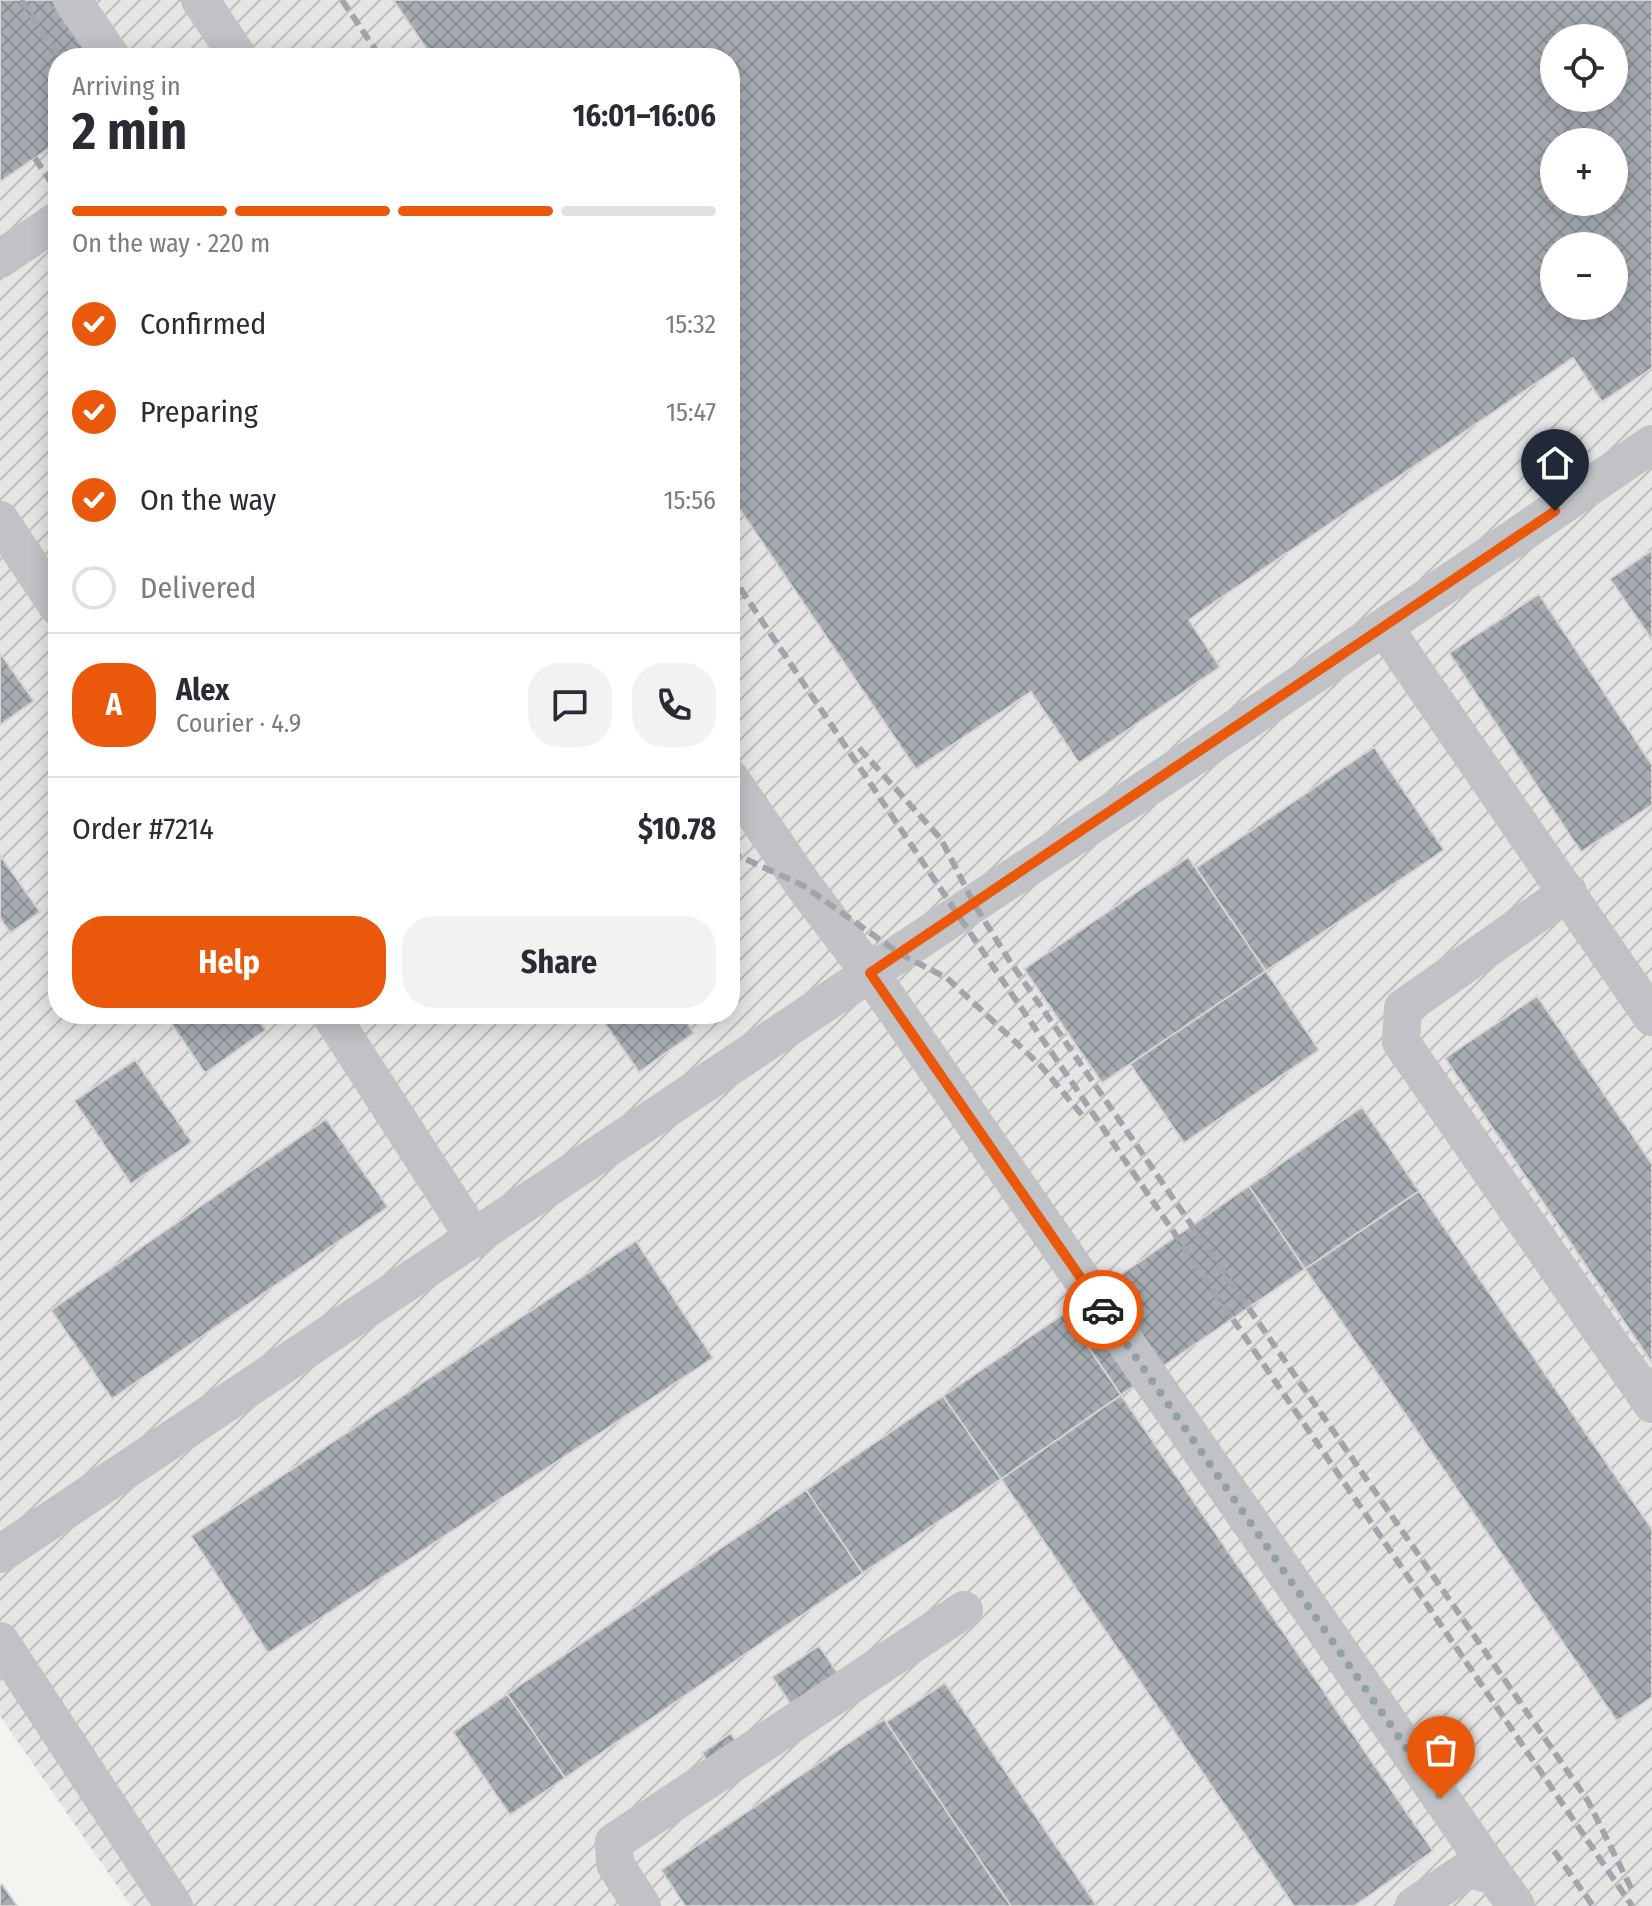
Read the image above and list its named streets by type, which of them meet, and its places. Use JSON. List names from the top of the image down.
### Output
{
  "page": {
    "map_buttons": ["+", "−"],
    "heading": ["2 min", "Arriving in", "16:01–16:06"],
    "panel": [
      "Alex",
      "Courier · 4.9",
      "Order #7214",
      "$10.78"
    ],
    "bar": "On the way · 220 m",
    "list": [
      ["Confirmed", "15:32"],
      ["Preparing", "15:47"],
      ["On the way", "15:56"],
      "Delivered"
    ],
    "round": "A",
    "buttons": ["Help", "Share"]
  }
}
